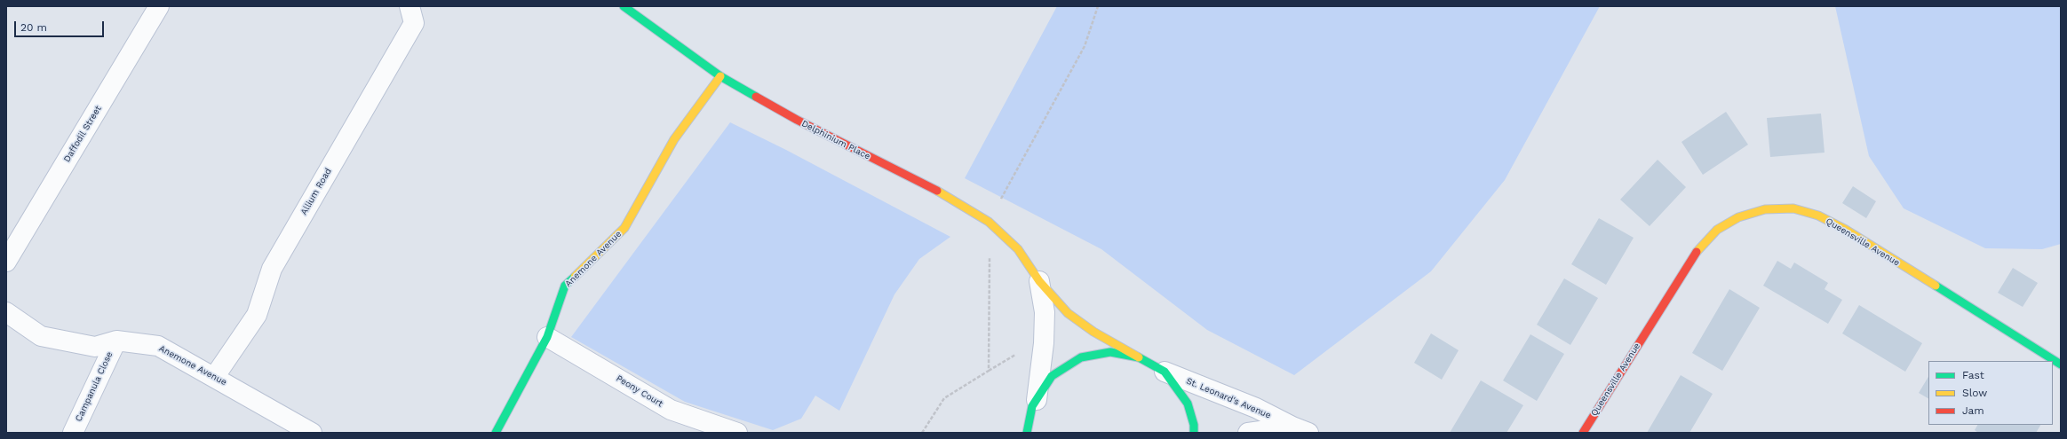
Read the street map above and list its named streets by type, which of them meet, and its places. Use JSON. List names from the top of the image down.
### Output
{
  "streets": {
    "street": [
      "Daffodil Street",
      "Delphinium Place",
      "Allium Road",
      "Queensville Avenue",
      "Anemone Avenue",
      "Campanula Close",
      "Peony Court",
      "St. Leonard's Avenue"
    ]
  },
  "crossings": [
    ["Delphinium Place", "Anemone Avenue"],
    ["Delphinium Place", "St. Leonard's Avenue"],
    ["Allium Road", "Anemone Avenue"],
    ["Anemone Avenue", "Campanula Close"],
    ["Anemone Avenue", "Peony Court"]
  ],
  "legend": ["Fast", "Slow", "Jam"],
  "scale_bar": "20 m"
}
